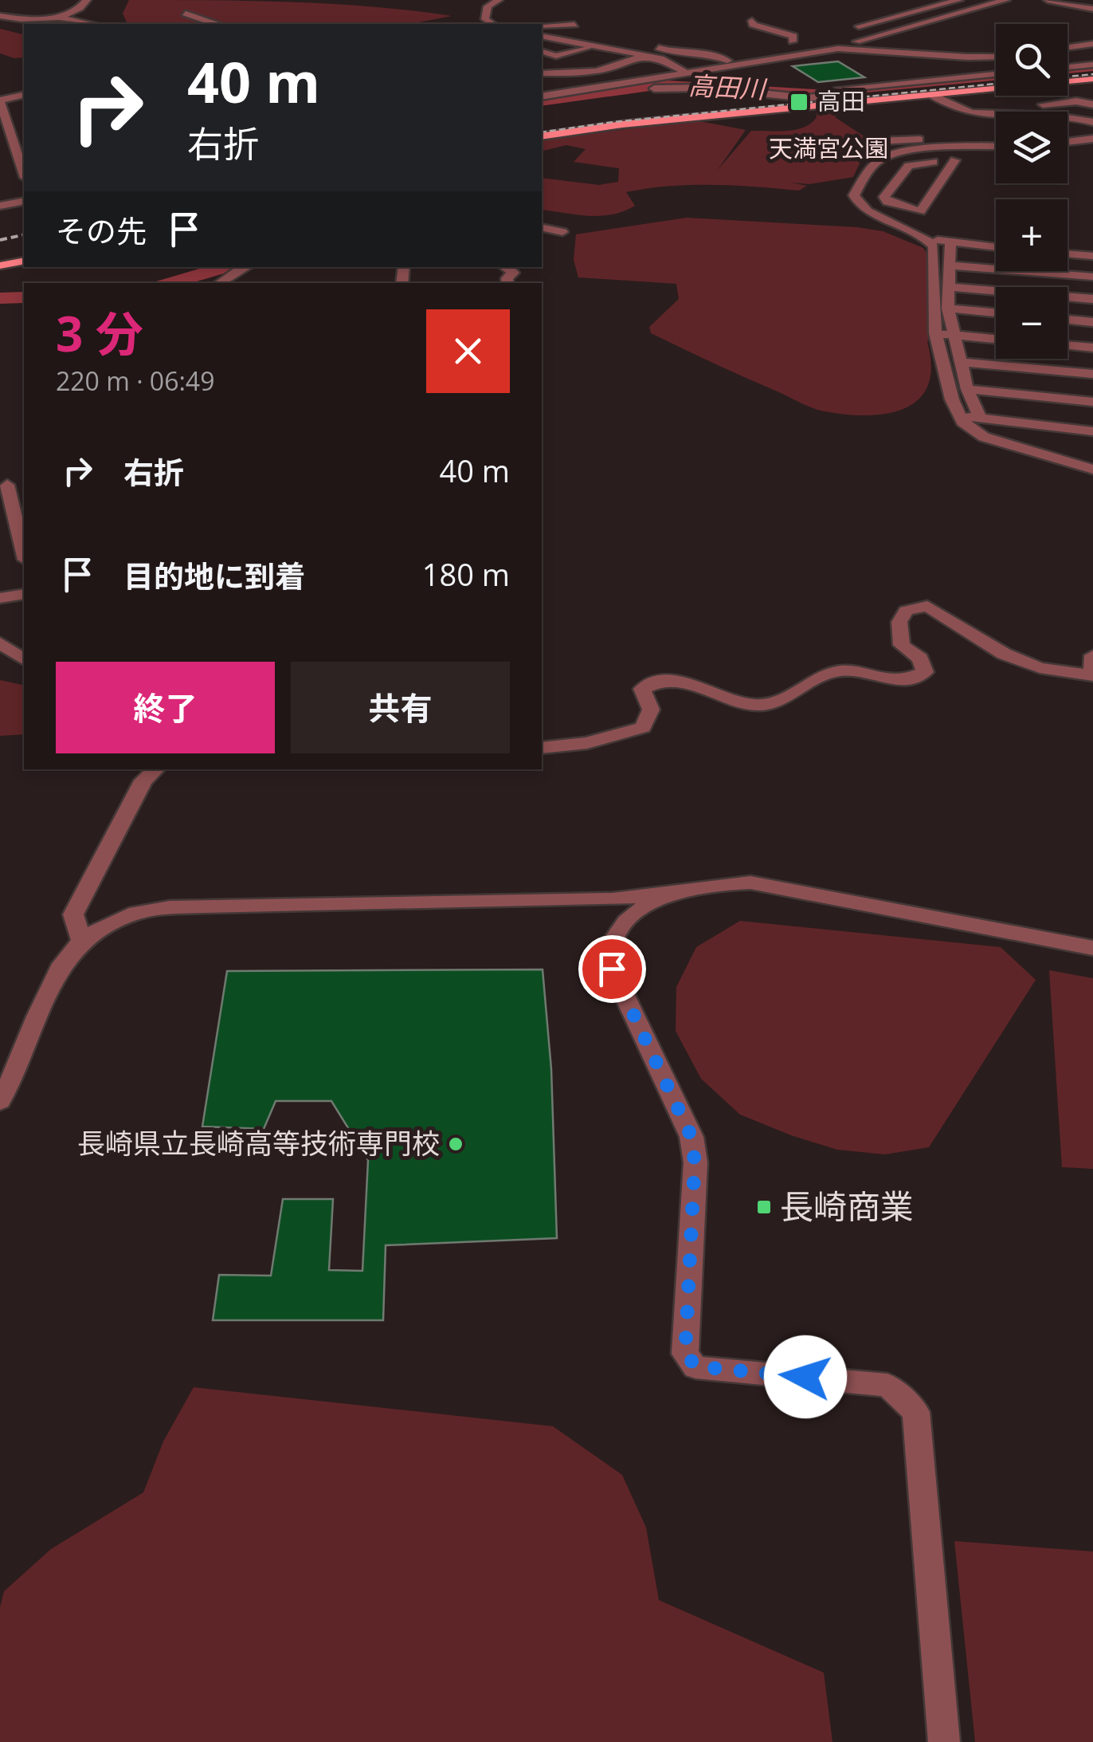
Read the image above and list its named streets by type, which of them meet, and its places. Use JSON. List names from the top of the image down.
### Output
{
  "water": ["高田川"],
  "parks": ["天満宮公園"],
  "places": {
    "transit": ["高田", "長崎商業"],
    "other": ["長崎県立長崎高等技術専門校"]
  },
  "page": {
    "map_buttons": ["+", "−"],
    "turn": ["40 m", "右折"],
    "then": "その先",
    "heading": ["3 分", "220 m · 06:49"],
    "list": [
      {
        "name": "右折",
        "value": "40 m"
      },
      {
        "name": "目的地に到着",
        "value": "180 m"
      }
    ],
    "buttons": ["終了", "共有"]
  }
}
